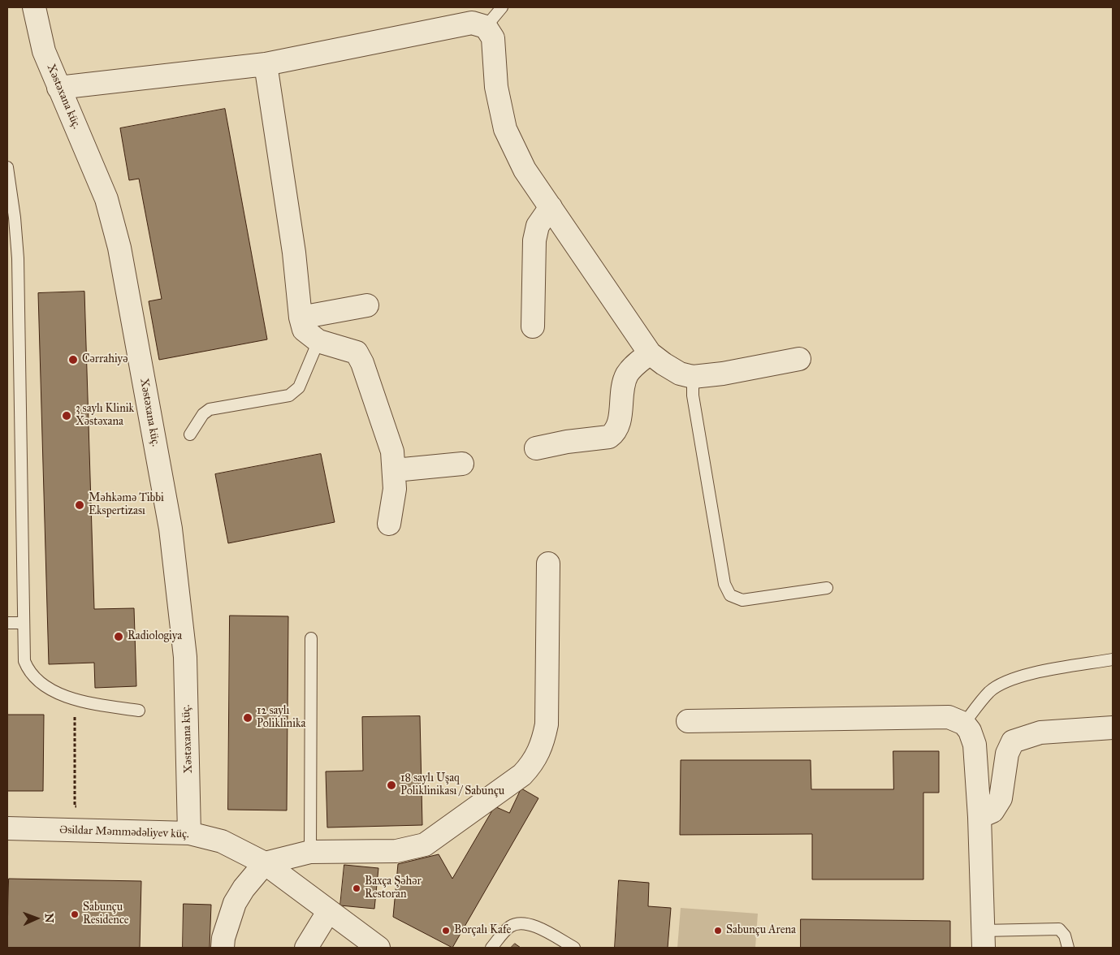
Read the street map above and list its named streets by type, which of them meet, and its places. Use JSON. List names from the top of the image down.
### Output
{
  "streets": {
    "street": ["Xəstəxana küç.", "Əsildar Məmmədəliyev küç."]
  },
  "crossings": [
    ["Xəstəxana küç.", "Əsildar Məmmədəliyev küç."]
  ],
  "places": [
    "Cərrahiyə",
    "3 saylı Klinik Xəstəxana",
    "Məhkəmə Tibbi Ekspertizası",
    "Radiologiya",
    "12 saylı Poliklinika",
    "18 saylı Uşaq Poliklinikası / Sabunçu",
    "Baxça Şəhər Restoran",
    "Sabunçu Residence",
    "Borçalı Kafe",
    "Sabunçu Arena"
  ],
  "north": "right"
}
